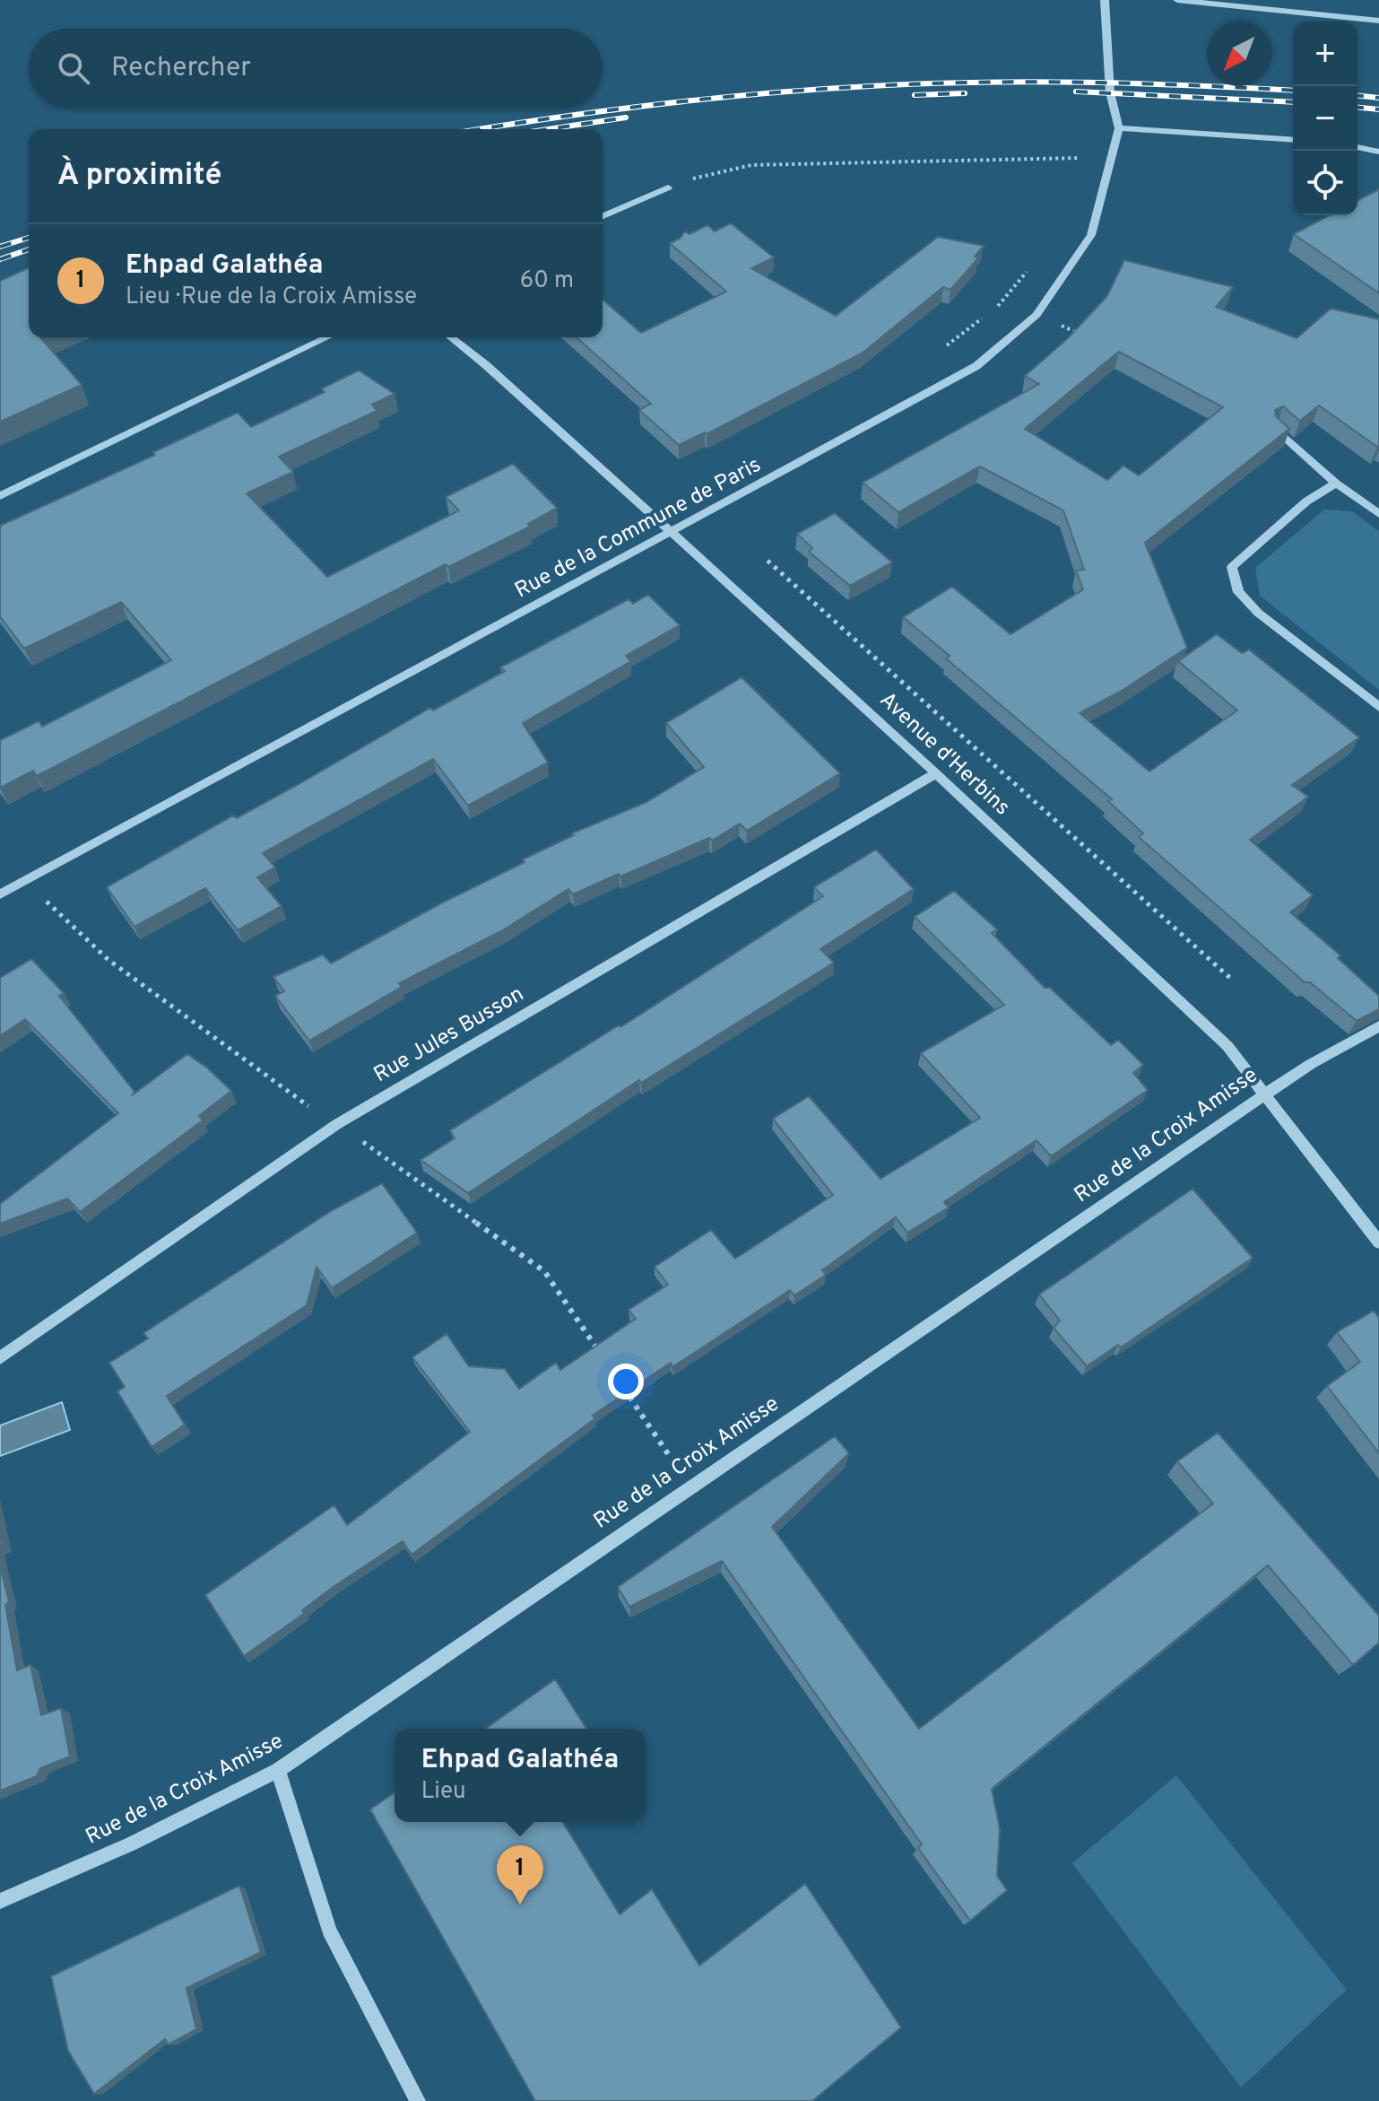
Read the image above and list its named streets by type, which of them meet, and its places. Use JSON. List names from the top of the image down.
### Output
{
  "streets": {
    "street": [
      "Rue de la Commune de Paris",
      "Avenue d'Herbins",
      "Rue Jules Busson",
      "Rue de la Croix Amisse"
    ]
  },
  "crossings": [
    ["Rue de la Commune de Paris", "Avenue d'Herbins"],
    ["Avenue d'Herbins", "Rue Jules Busson"],
    ["Avenue d'Herbins", "Rue de la Croix Amisse"]
  ],
  "north": "bottom left",
  "page": {
    "map_buttons": ["+", "−"],
    "search": "Rechercher",
    "heading": "À proximité",
    "list": [
      {
        "mark": "1",
        "name": "Ehpad Galathéa",
        "note": "Lieu · Rue de la Croix Amisse",
        "value": "60 m"
      }
    ],
    "popup": ["Ehpad Galathéa", "Lieu"],
    "pins": "1"
  }
}
